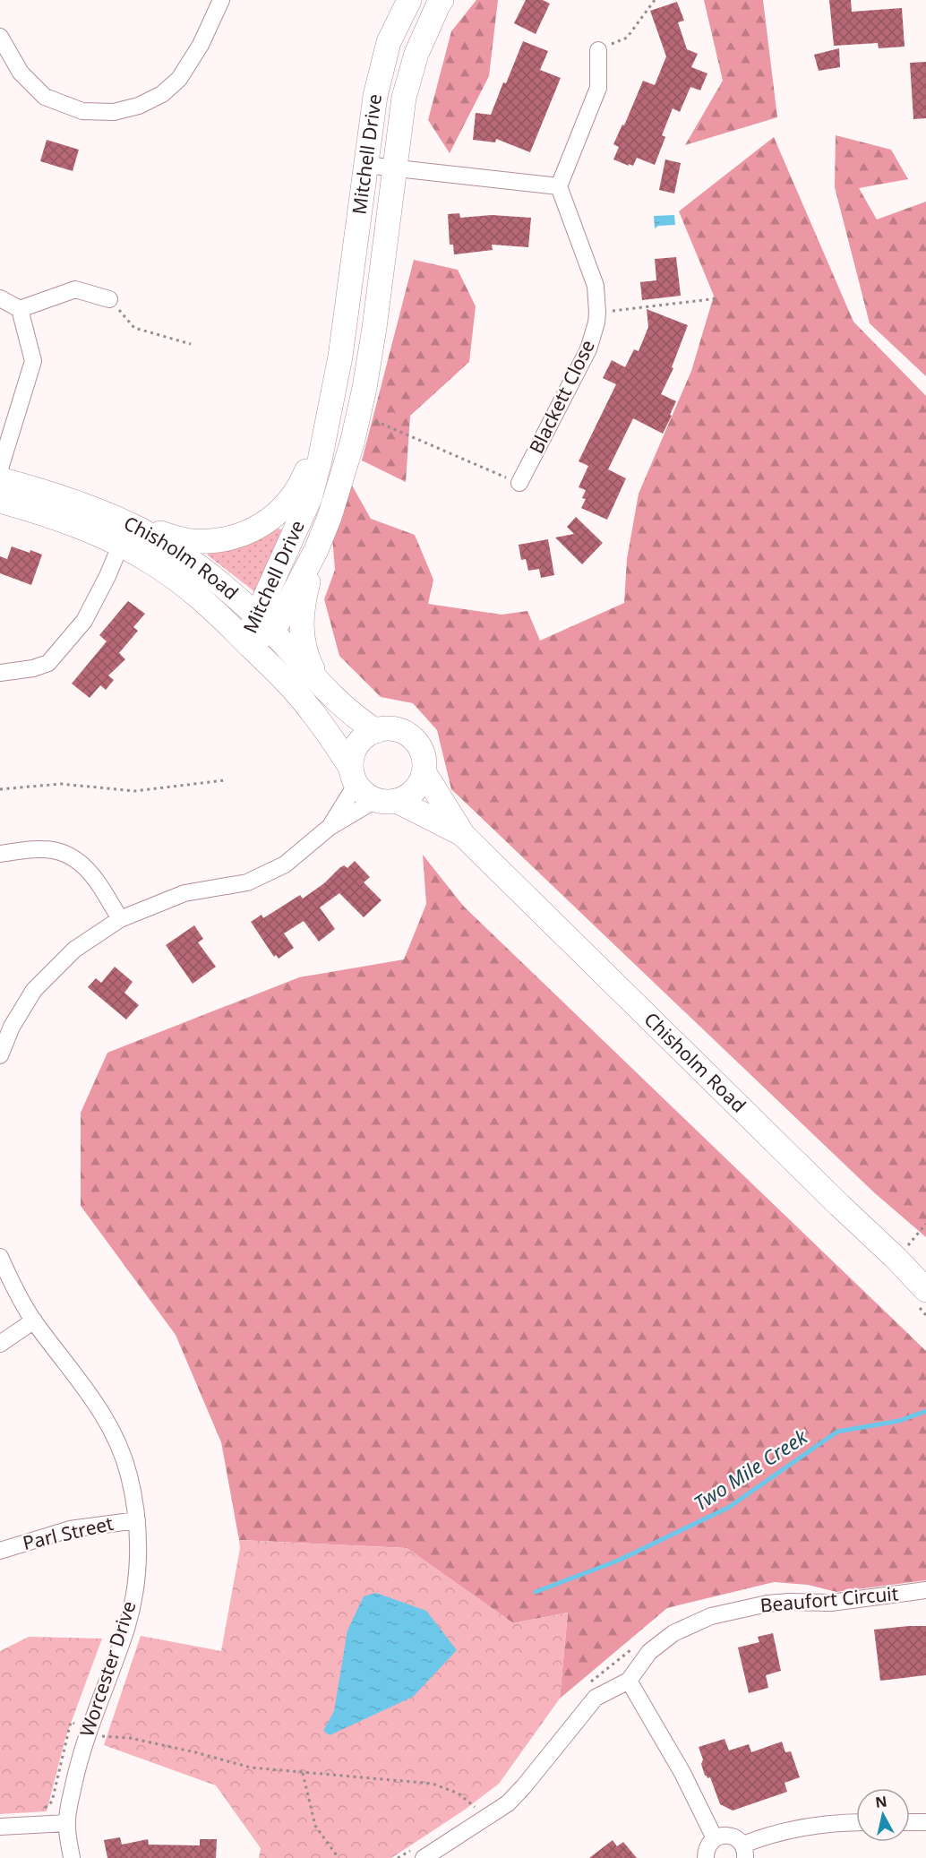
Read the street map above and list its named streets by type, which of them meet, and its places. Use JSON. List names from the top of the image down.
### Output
{
  "streets": {
    "main road": ["Mitchell Drive", "Chisholm Road"],
    "street": [
      "Blackett Close",
      "Parl Street",
      "Beaufort Circuit",
      "Worcester Drive"
    ]
  },
  "crossings": [
    ["Mitchell Drive", "Chisholm Road"],
    ["Parl Street", "Worcester Drive"]
  ],
  "water": ["Two Mile Creek"],
  "north": "top"
}
